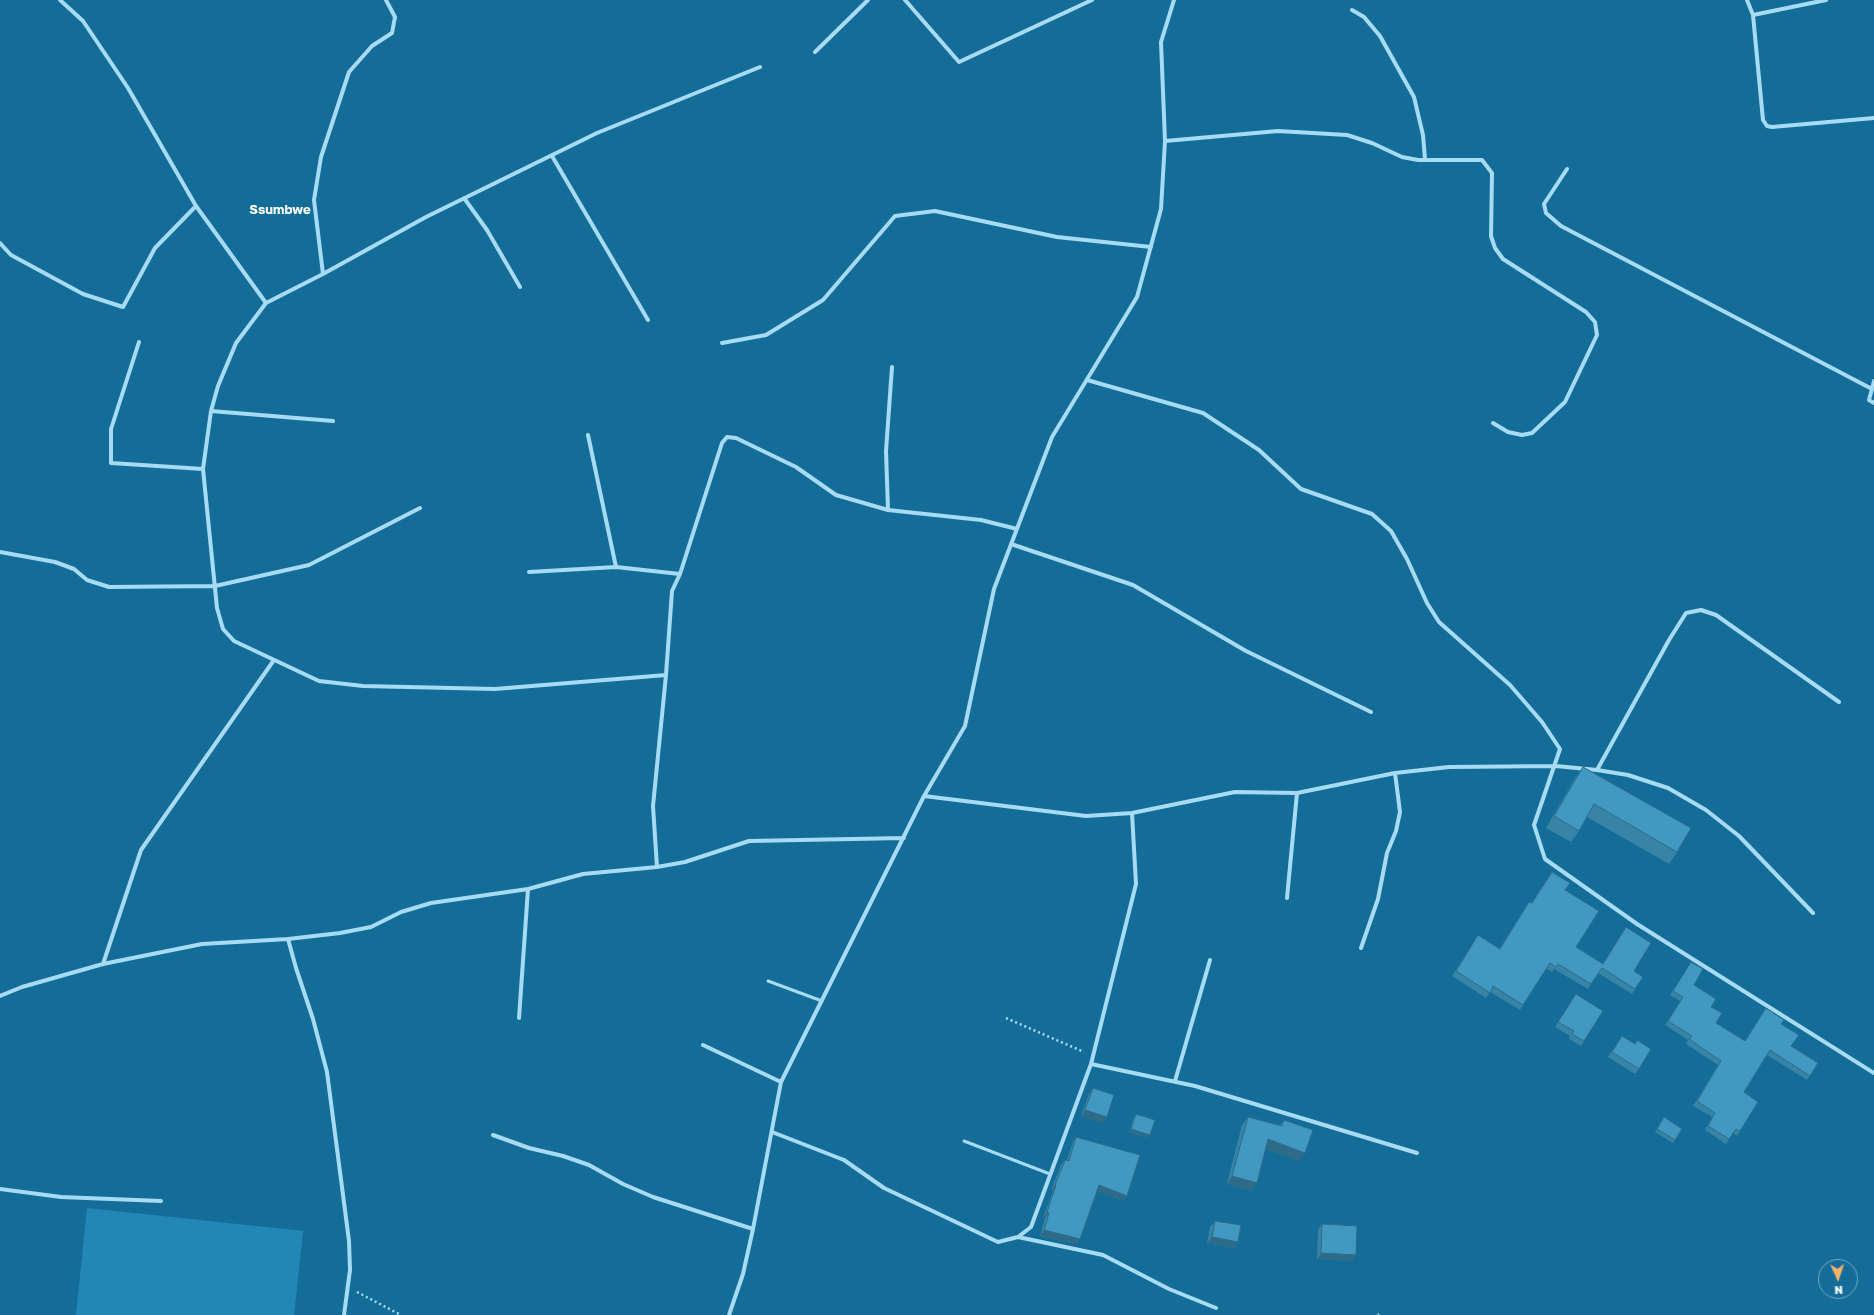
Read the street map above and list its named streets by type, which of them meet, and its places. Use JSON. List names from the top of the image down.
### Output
{
  "districts": ["Ssumbwe"],
  "north": "bottom"
}
